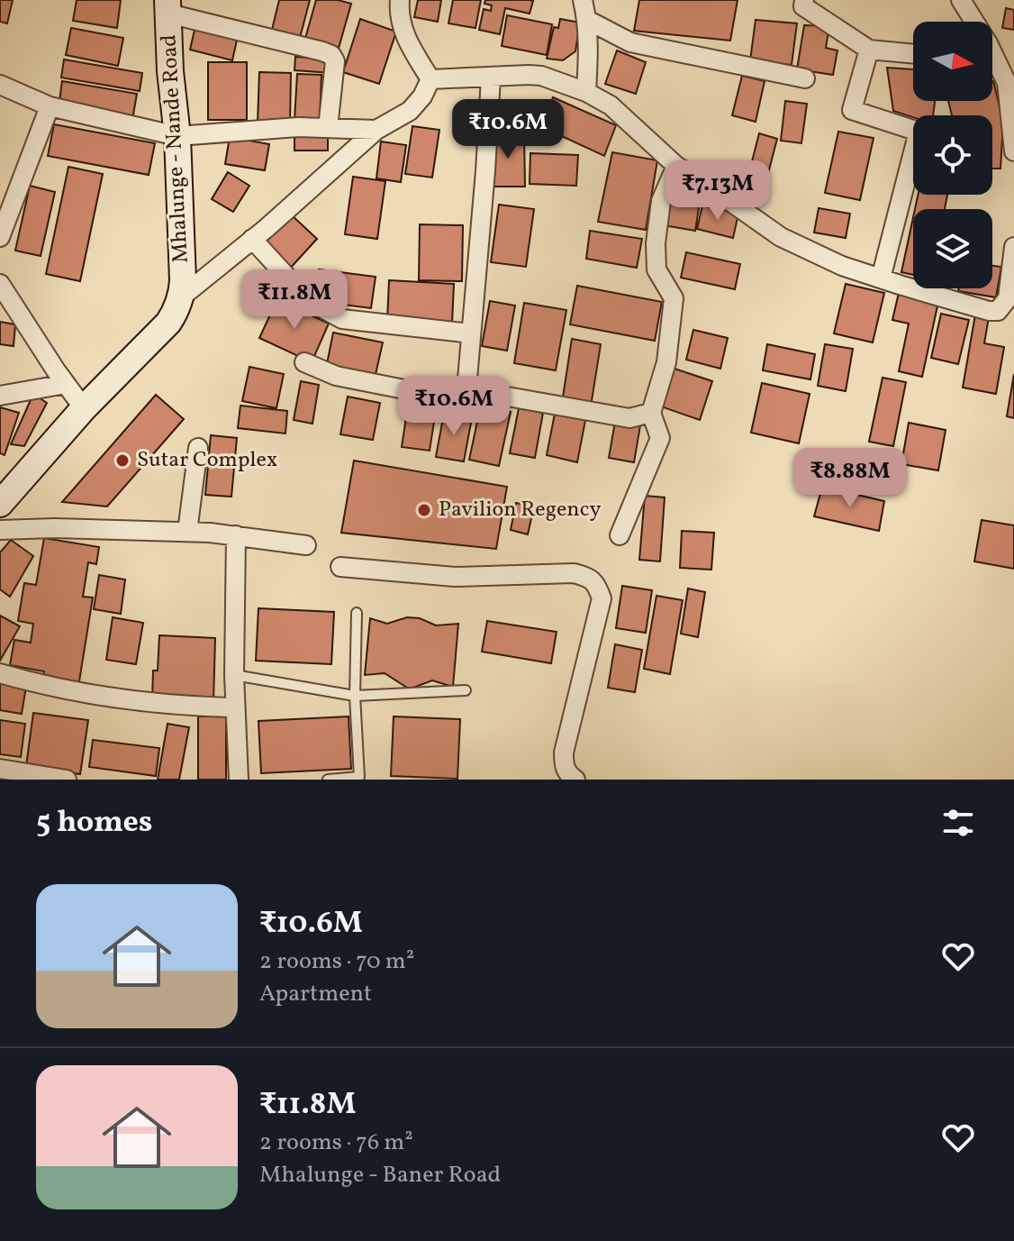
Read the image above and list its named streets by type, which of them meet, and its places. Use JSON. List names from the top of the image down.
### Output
{
  "streets": {
    "main road": ["Mhalunge - Nande Road"]
  },
  "places": ["Sutar Complex", "Pavilion Regency"],
  "north": "right",
  "page": {
    "price": [
      "₹10.6M",
      "₹7.13M",
      "₹11.8M",
      "₹10.6M",
      "₹8.88M"
    ],
    "heading": "5 homes",
    "list": [
      {
        "name": "₹10.6M",
        "note": "2 rooms · 70 m² · Apartment"
      },
      {
        "name": "₹11.8M",
        "note": "2 rooms · 76 m² · Mhalunge - Baner Road"
      }
    ]
  }
}
